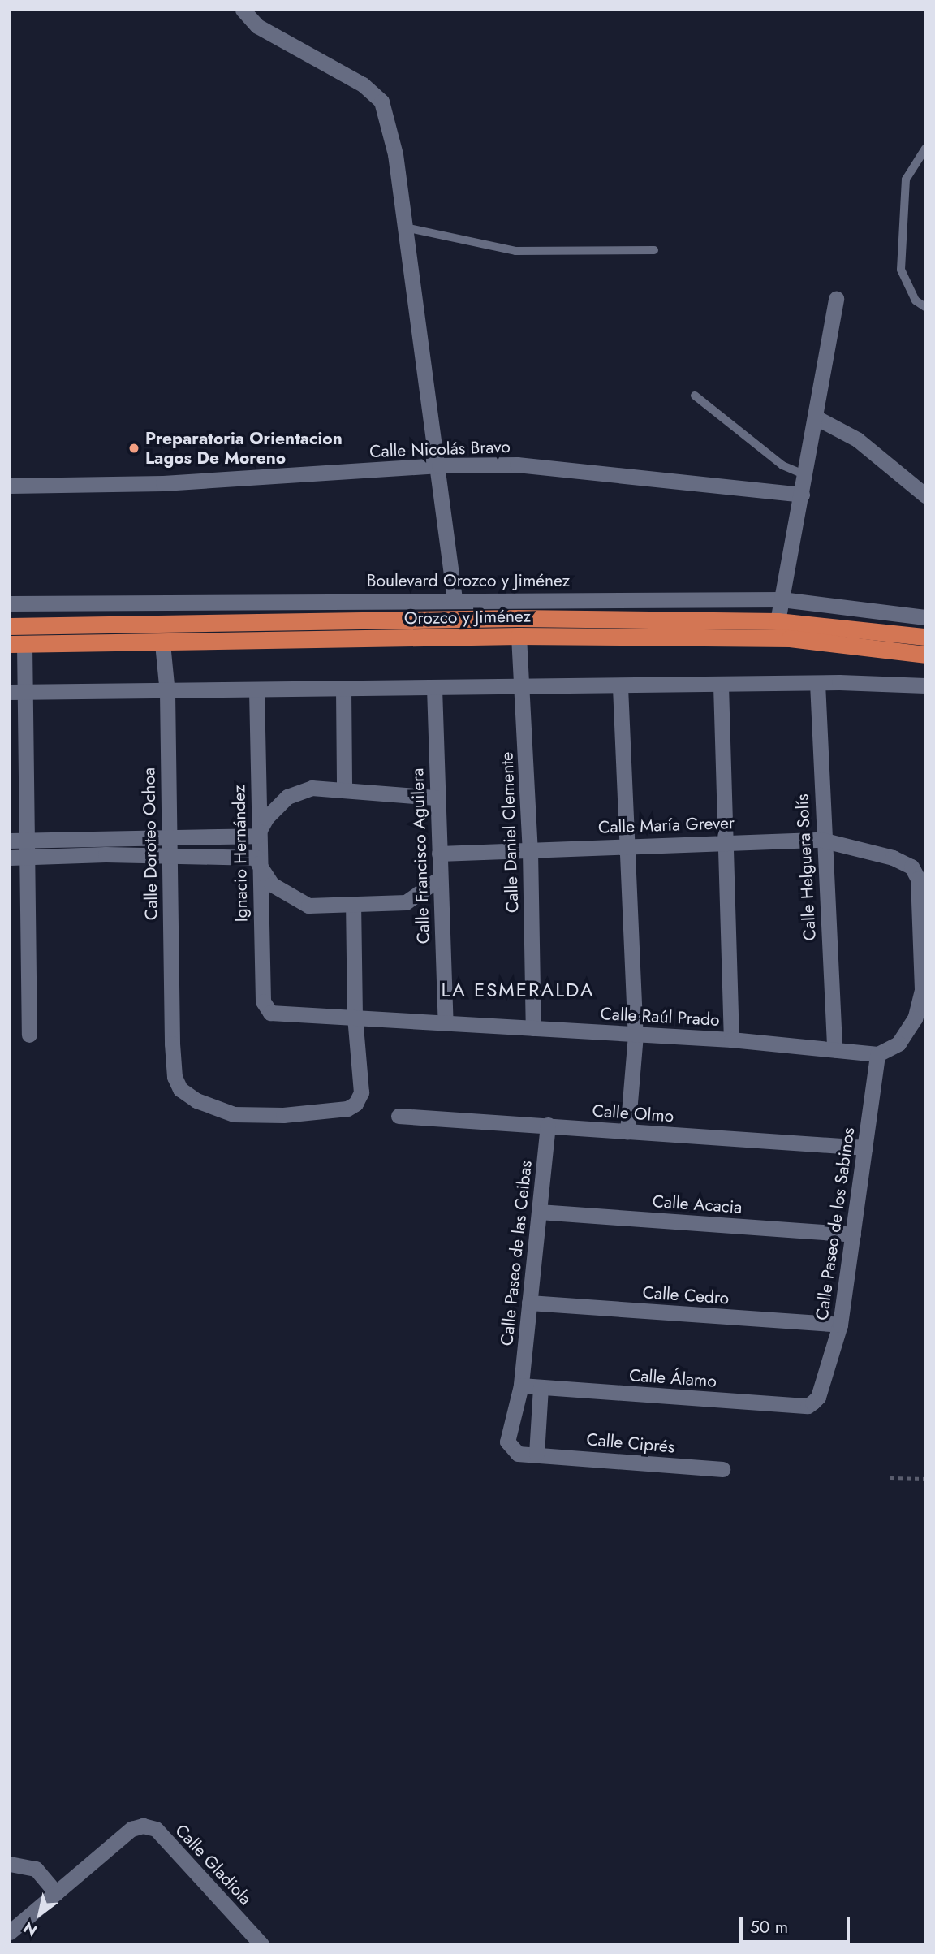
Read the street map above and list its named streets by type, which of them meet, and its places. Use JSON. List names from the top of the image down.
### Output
{
  "streets": {
    "highway": ["Orozco y Jiménez"],
    "street": [
      "Calle Nicolás Bravo",
      "Boulevard Orozco y Jiménez",
      "Calle María Grever",
      "Calle Daniel Clemente",
      "Calle Doroteo Ochoa",
      "Ignacio Hernández",
      "Calle Francisco Aguilera",
      "Calle Helguera Solís",
      "Calle Raúl Prado",
      "Calle Olmo",
      "Calle Acacia",
      "Calle Paseo de los Sabinos",
      "Calle Paseo de las Ceibas",
      "Calle Cedro",
      "Calle Álamo",
      "Calle Ciprés",
      "Calle Gladiola"
    ]
  },
  "crossings": [
    ["Orozco y Jiménez", "Calle Daniel Clemente"],
    ["Orozco y Jiménez", "Calle Doroteo Ochoa"],
    ["Calle María Grever", "Calle Daniel Clemente"],
    ["Calle María Grever", "Ignacio Hernández"],
    ["Calle María Grever", "Calle Francisco Aguilera"],
    ["Calle María Grever", "Calle Helguera Solís"],
    ["Calle María Grever", "Calle Raúl Prado"],
    ["Calle María Grever", "Calle Paseo de los Sabinos"],
    ["Calle Daniel Clemente", "Calle Raúl Prado"],
    ["Calle Doroteo Ochoa", "Calle Raúl Prado"],
    ["Ignacio Hernández", "Calle Francisco Aguilera"],
    ["Ignacio Hernández", "Calle Raúl Prado"],
    ["Calle Francisco Aguilera", "Calle Raúl Prado"],
    ["Calle Helguera Solís", "Calle Raúl Prado"],
    ["Calle Raúl Prado", "Calle Paseo de los Sabinos"],
    ["Calle Olmo", "Calle Paseo de los Sabinos"],
    ["Calle Olmo", "Calle Paseo de las Ceibas"],
    ["Calle Acacia", "Calle Paseo de los Sabinos"],
    ["Calle Acacia", "Calle Paseo de las Ceibas"],
    ["Calle Paseo de los Sabinos", "Calle Cedro"],
    ["Calle Paseo de los Sabinos", "Calle Álamo"],
    ["Calle Paseo de las Ceibas", "Calle Cedro"],
    ["Calle Paseo de las Ceibas", "Calle Álamo"],
    ["Calle Paseo de las Ceibas", "Calle Ciprés"],
    ["Calle Álamo", "Calle Ciprés"]
  ],
  "districts": ["LA ESMERALDA"],
  "places": ["Preparatoria Orientacion Lagos De Moreno"],
  "scale_bar": "50 m",
  "north": "bottom left"
}
